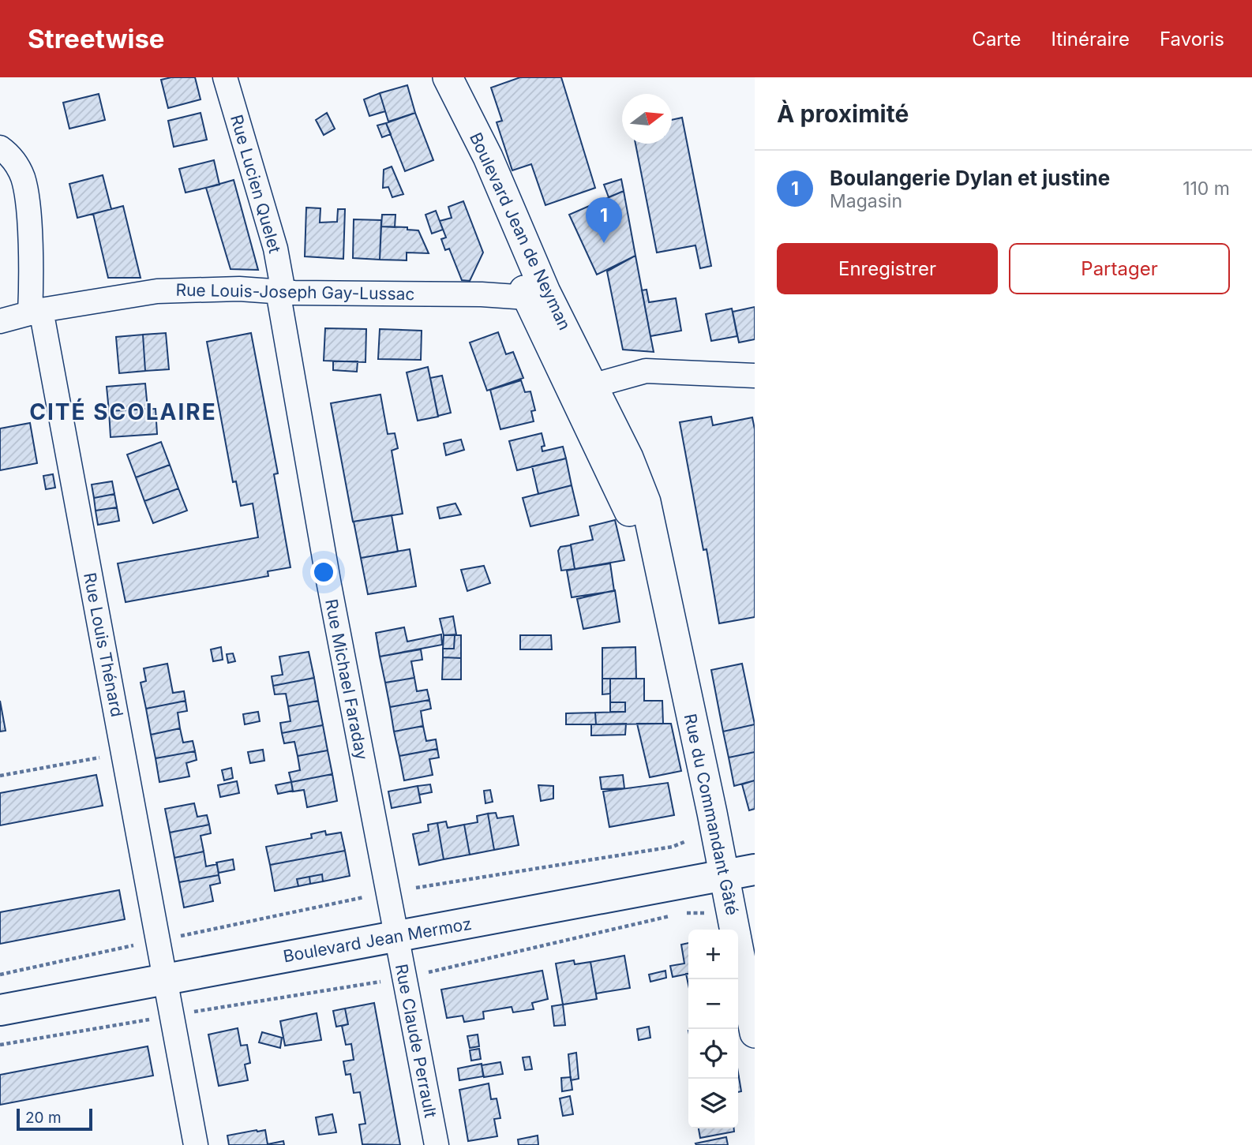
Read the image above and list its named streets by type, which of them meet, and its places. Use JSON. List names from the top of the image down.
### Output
{
  "streets": {
    "main road": ["Boulevard Jean Mermoz"],
    "street": [
      "Rue Lucien Quelet",
      "Boulevard Jean de Neyman",
      "Rue Louis-Joseph Gay-Lussac",
      "Rue Louis Thénard",
      "Rue Michael Faraday",
      "Rue du Commandant Gâté",
      "Rue Claude Perrault"
    ]
  },
  "crossings": [
    ["Rue Lucien Quelet", "Rue Louis-Joseph Gay-Lussac"],
    ["Rue Lucien Quelet", "Rue Michael Faraday"],
    ["Boulevard Jean de Neyman", "Rue Louis-Joseph Gay-Lussac"],
    ["Boulevard Jean de Neyman", "Rue du Commandant Gâté"],
    ["Rue Louis-Joseph Gay-Lussac", "Rue Louis Thénard"],
    ["Rue Louis-Joseph Gay-Lussac", "Rue Michael Faraday"],
    ["Rue Louis Thénard", "Boulevard Jean Mermoz"],
    ["Rue Michael Faraday", "Boulevard Jean Mermoz"],
    ["Rue Michael Faraday", "Rue Claude Perrault"],
    ["Rue du Commandant Gâté", "Boulevard Jean Mermoz"],
    ["Boulevard Jean Mermoz", "Rue Claude Perrault"]
  ],
  "districts": ["CITÉ SCOLAIRE"],
  "scale_bar": "20 m",
  "north": "right",
  "page": {
    "header": "Streetwise",
    "nav": ["Carte", "Itinéraire", "Favoris"],
    "heading": "À proximité",
    "list": [
      {
        "mark": "1",
        "name": "Boulangerie Dylan et justine",
        "note": "Magasin",
        "value": "110 m"
      }
    ],
    "pins": "1",
    "buttons": ["Enregistrer", "Partager"],
    "map_buttons": ["+", "−"],
    "scale": "20 m"
  }
}
